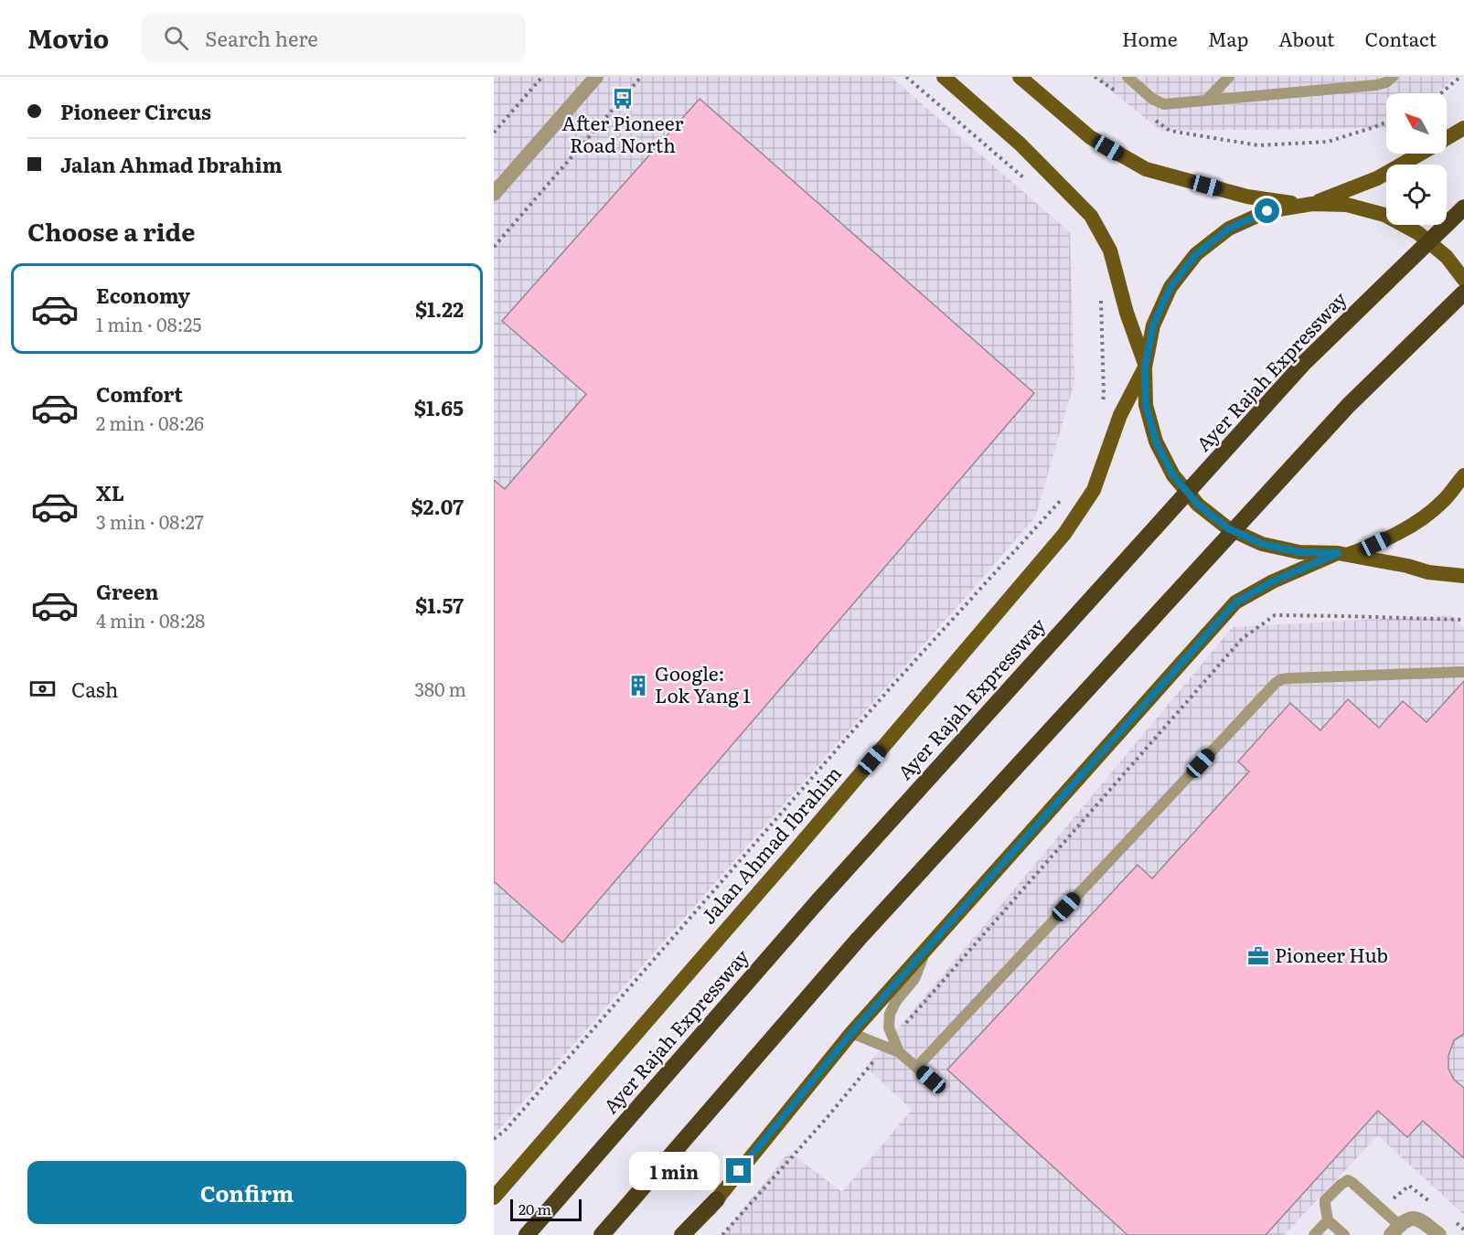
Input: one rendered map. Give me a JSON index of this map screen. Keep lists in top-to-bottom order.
{
  "streets": {
    "highway": ["Ayer Rajah Expressway"],
    "main road": ["Jalan Ahmad Ibrahim"]
  },
  "places": {
    "bus stop": ["After Pioneer Road North"],
    "building": ["Google: Lok Yang 1"],
    "office": ["Pioneer Hub"]
  },
  "scale_bar": "20 m",
  "north": "top left",
  "page": {
    "header": "Movio",
    "search": "Search here",
    "nav": [
      "Home",
      "Map",
      "About",
      "Contact"
    ],
    "banner": ["Pioneer Circus", "Jalan Ahmad Ibrahim"],
    "heading": "Choose a ride",
    "list": [
      {
        "name": "Economy",
        "note": "1 min · 08:25",
        "value": "$1.22"
      },
      {
        "name": "Comfort",
        "note": "2 min · 08:26",
        "value": "$1.65"
      },
      {
        "name": "XL",
        "note": "3 min · 08:27",
        "value": "$2.07"
      },
      {
        "name": "Green",
        "note": "4 min · 08:28",
        "value": "$1.57"
      }
    ],
    "pay": ["Cash", "380 m"],
    "buttons": "Confirm",
    "bubble": "1 min",
    "scale": "20 m"
  }
}
